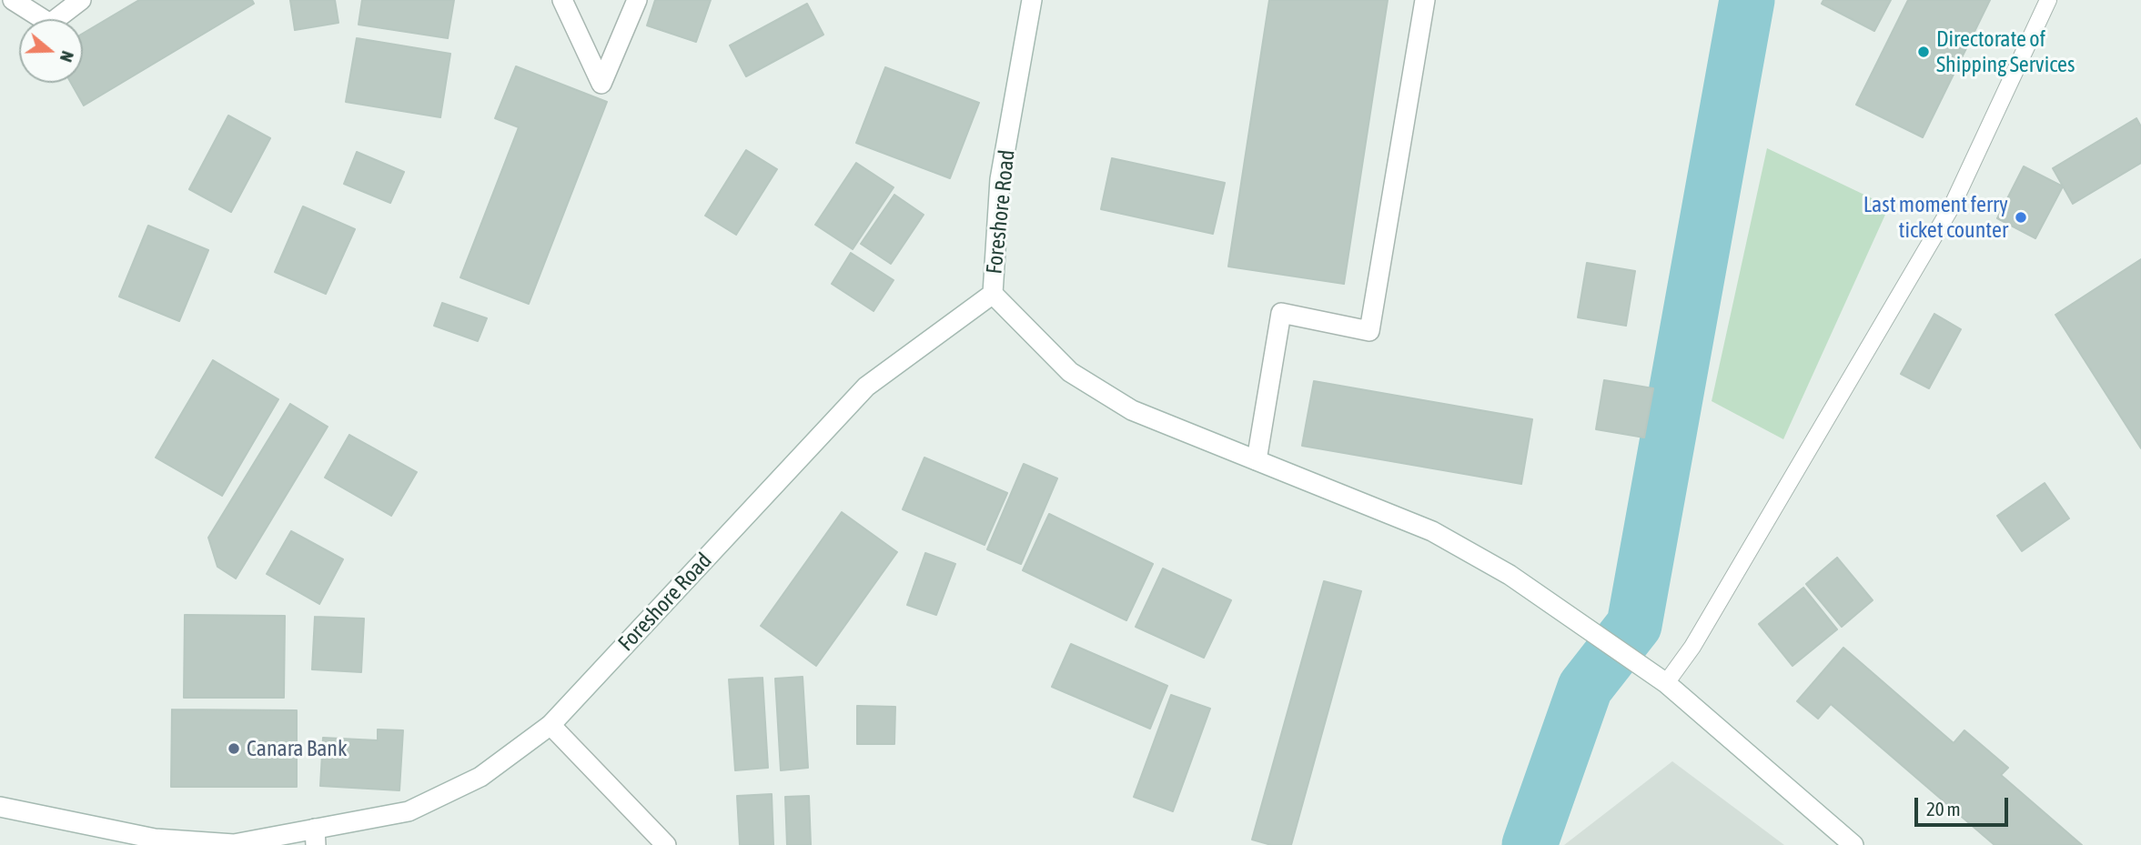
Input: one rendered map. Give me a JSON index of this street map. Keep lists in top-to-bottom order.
{
  "streets": {
    "street": ["Foreshore Road"]
  },
  "places": ["Directorate of Shipping Services", "Last moment ferry ticket counter", "Canara Bank"],
  "scale_bar": "20 m",
  "north": "right"
}
